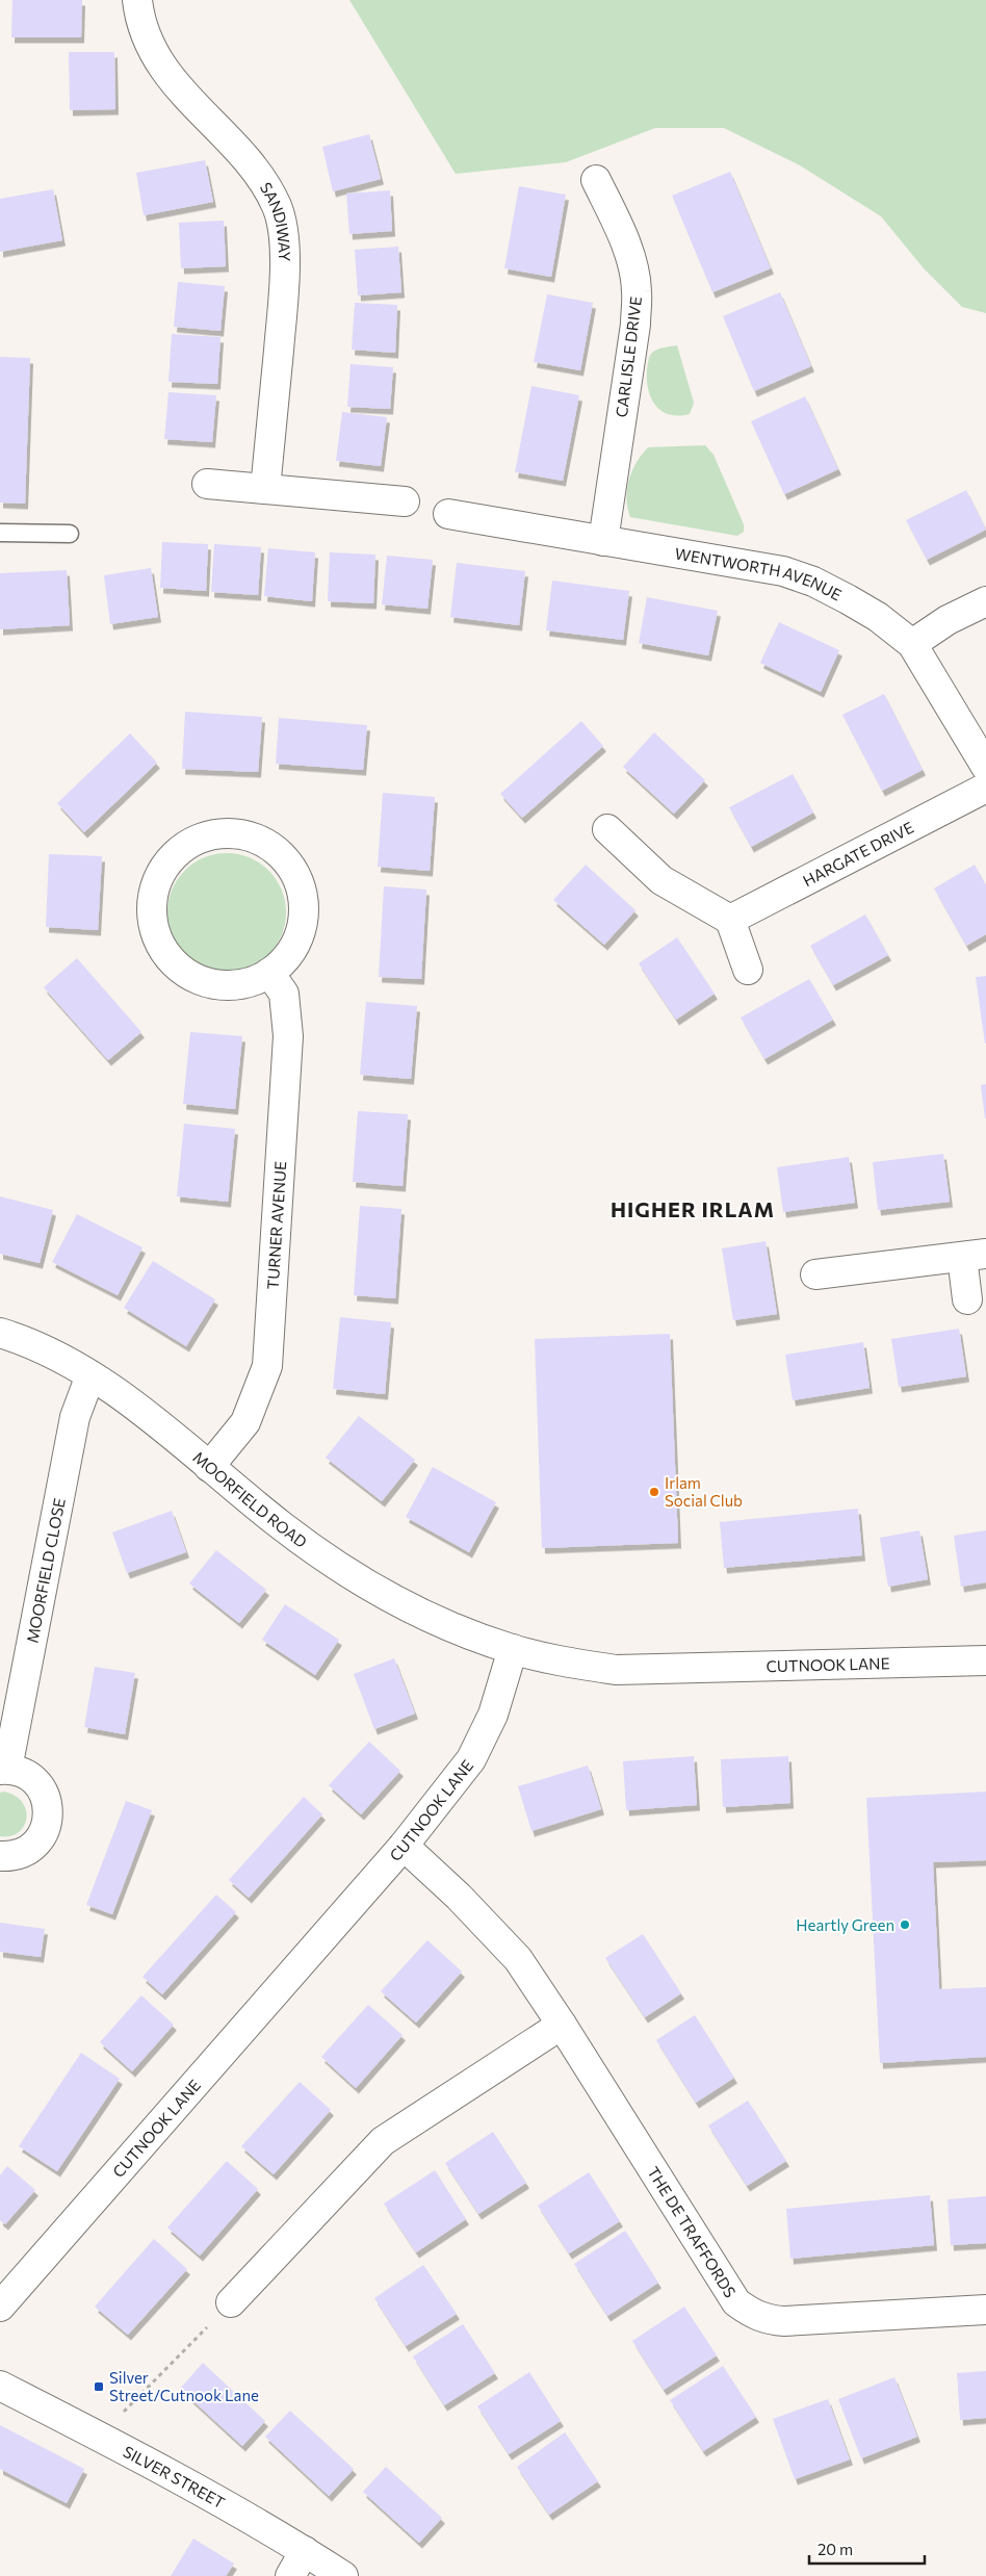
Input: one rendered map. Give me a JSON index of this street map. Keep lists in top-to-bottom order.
{
  "streets": {
    "street": [
      "SANDIWAY",
      "CARLISLE DRIVE",
      "WENTWORTH AVENUE",
      "HARGATE DRIVE",
      "TURNER AVENUE",
      "MOORFIELD ROAD",
      "MOORFIELD CLOSE",
      "CUTNOOK LANE",
      "THE DE TRAFFORDS",
      "SILVER STREET"
    ]
  },
  "crossings": [
    ["CARLISLE DRIVE", "WENTWORTH AVENUE"],
    ["TURNER AVENUE", "MOORFIELD ROAD"],
    ["MOORFIELD ROAD", "MOORFIELD CLOSE"],
    ["MOORFIELD ROAD", "CUTNOOK LANE"],
    ["CUTNOOK LANE", "THE DE TRAFFORDS"]
  ],
  "districts": ["HIGHER IRLAM"],
  "places": {
    "other": ["Irlam Social Club", "Heartly Green"],
    "transit": ["Silver Street/Cutnook Lane"]
  },
  "scale_bar": "20 m"
}
